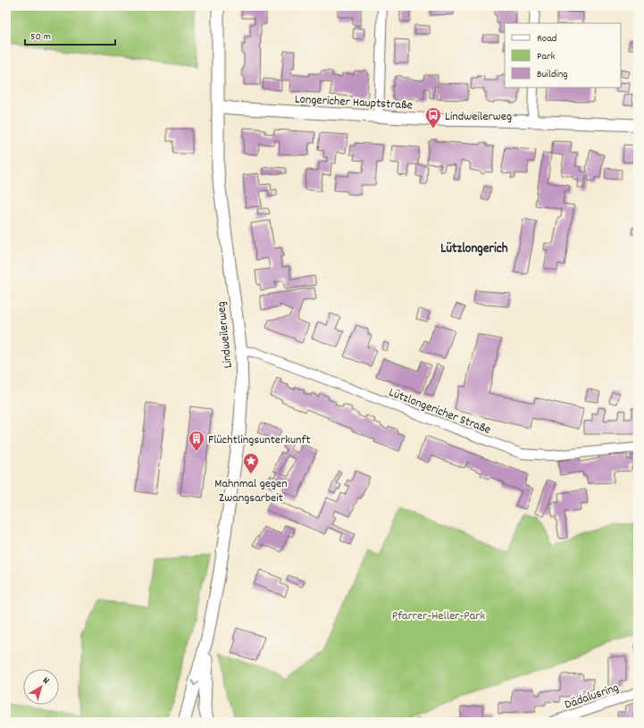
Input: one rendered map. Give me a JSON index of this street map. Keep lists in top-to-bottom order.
{
  "streets": {
    "street": [
      "Longericher Hauptstraße",
      "Lindweilerweg",
      "Lützlongericher Straße",
      "Dädalusring"
    ]
  },
  "crossings": [
    ["Longericher Hauptstraße", "Lindweilerweg"],
    ["Lindweilerweg", "Lützlongericher Straße"]
  ],
  "districts": ["Lützlongerich"],
  "parks": ["Pfarrer-Heller-Park"],
  "places": {
    "bus stop": ["Lindweilerweg"],
    "building": ["Flüchtlingsunterkunft"],
    "place": ["Mahnmal gegen Zwangsarbeit"]
  },
  "legend": ["Road", "Park", "Building"],
  "scale_bar": "50 m",
  "north": "top right"
}
